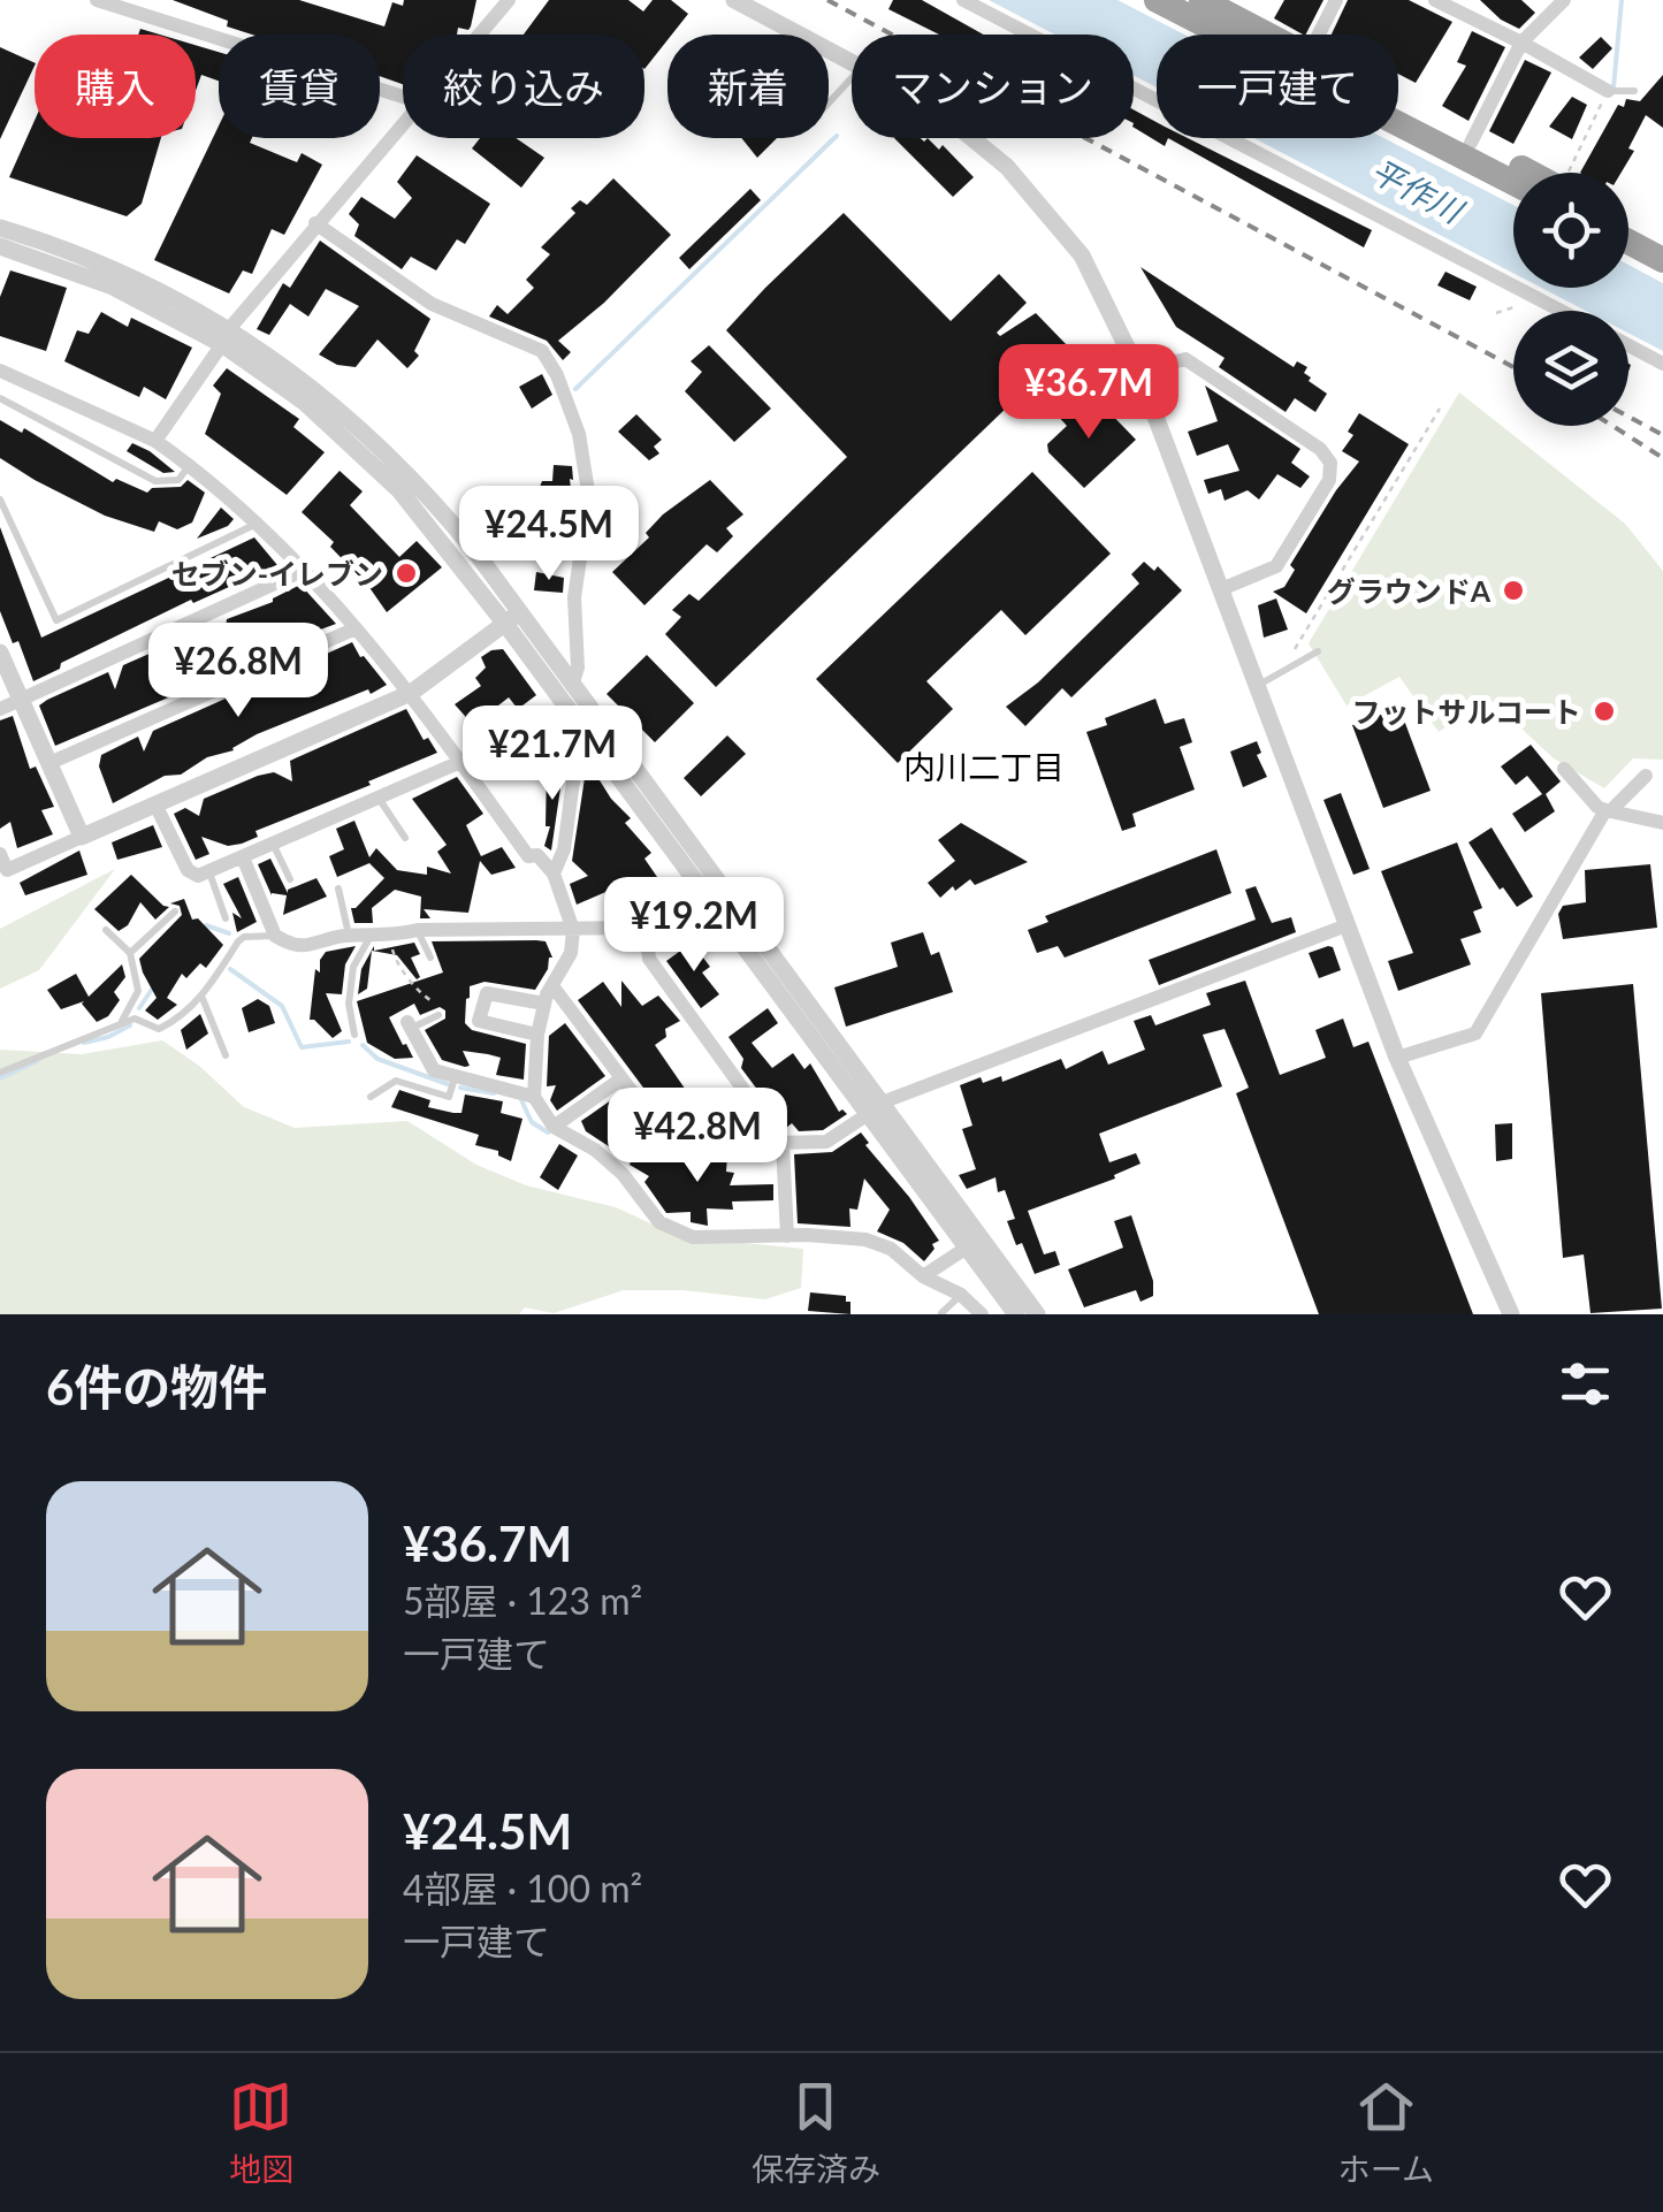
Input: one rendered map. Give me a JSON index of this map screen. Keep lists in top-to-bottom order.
{
  "districts": ["内川二丁目"],
  "water": ["平作川"],
  "places": ["セブン-イレブン", "グラウンドA", "フットサルコート"],
  "page": {
    "chip": [
      "購入",
      "賃貸",
      "絞り込み",
      "新着",
      "マンション",
      "一戸建て"
    ],
    "price": [
      "¥36.7M",
      "¥24.5M",
      "¥26.8M",
      "¥21.7M",
      "¥19.2M",
      "¥42.8M"
    ],
    "heading": "6件の物件",
    "list": [
      {
        "name": "¥36.7M",
        "note": "5部屋 · 123 m² · 一戸建て"
      },
      {
        "name": "¥24.5M",
        "note": "4部屋 · 100 m² · 一戸建て"
      }
    ],
    "tabs": ["地図", "保存済み", "ホーム"]
  }
}
